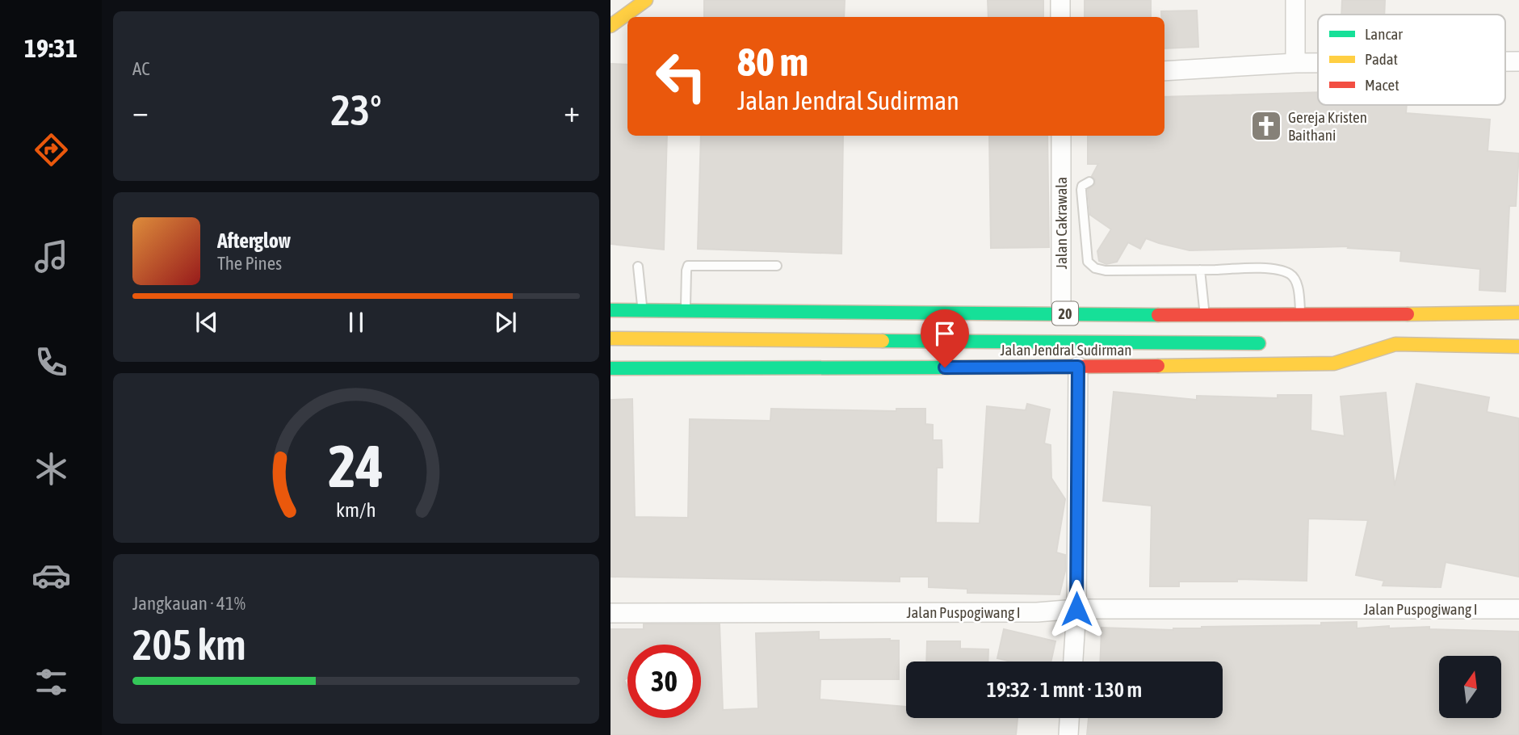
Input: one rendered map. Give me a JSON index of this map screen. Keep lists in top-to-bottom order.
{
  "streets": {
    "highway": ["20", "Jalan Jendral Sudirman"],
    "street": ["Jalan Cakrawala", "Jalan Puspogiwang I"]
  },
  "crossings": [
    ["Jalan Cakrawala", "20"]
  ],
  "places": {
    "church": ["Gereja Kristen Baithani"]
  },
  "legend": ["Lancar", "Padat", "Macet"],
  "north": "top",
  "page": {
    "tabs": "19:31",
    "tile": [
      "AC",
      ["Jangkauan · 41%", "205 km"]
    ],
    "turn": ["80 m", "Jalan Jendral Sudirman"],
    "heat": ["−", "23°", "+"],
    "song": ["Afterglow", "The Pines"],
    "limit": "30",
    "trip": "19:32 · 1 mnt · 130 m",
    "gauge": ["24", "km/h"]
  }
}
